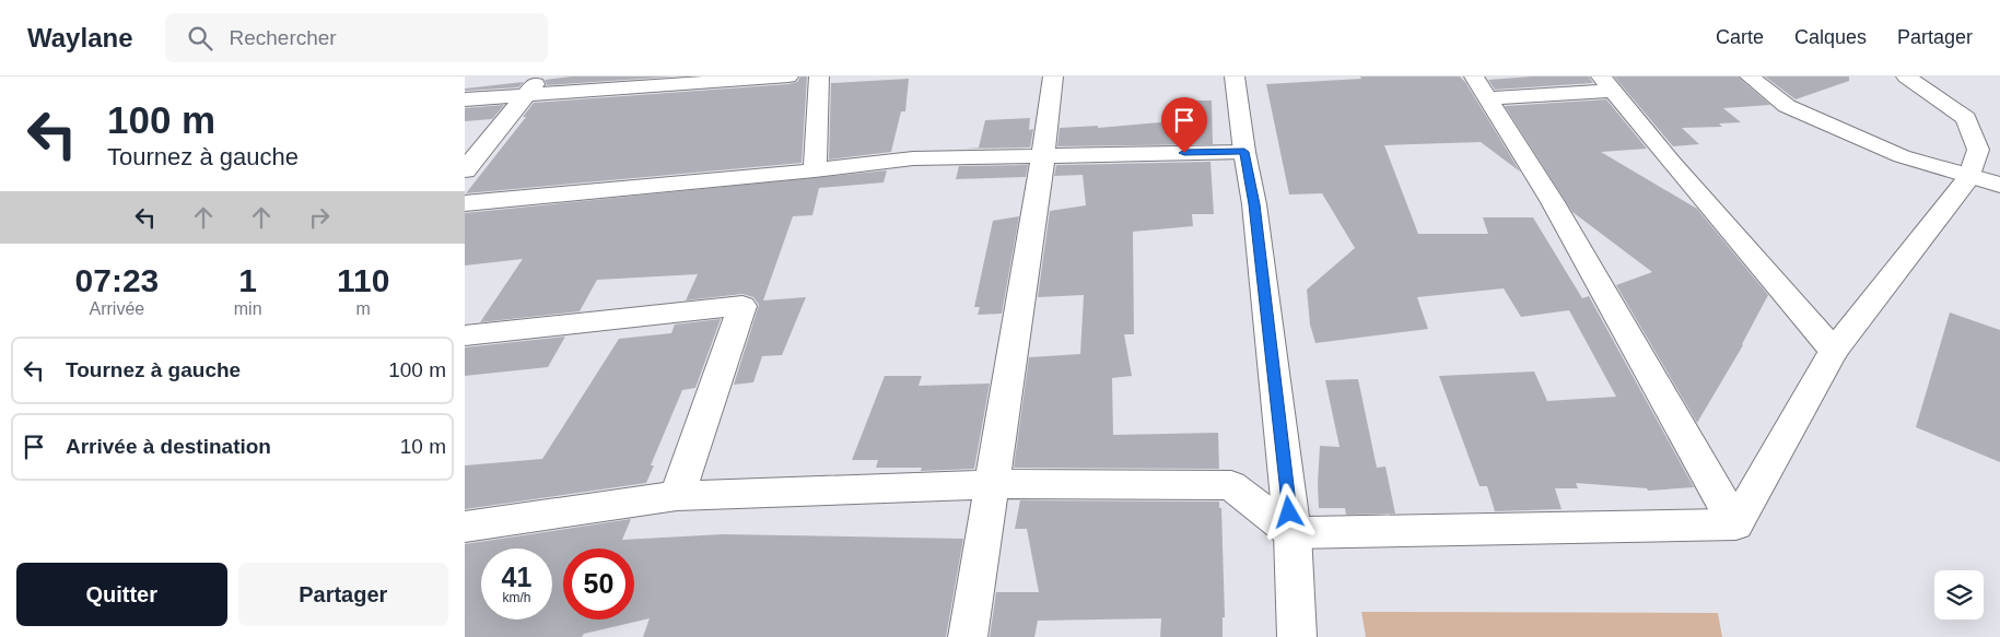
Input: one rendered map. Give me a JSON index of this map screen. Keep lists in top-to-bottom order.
{
  "page": {
    "header": "Waylane",
    "search": "Rechercher",
    "nav": ["Carte", "Calques", "Partager"],
    "turn": ["100 m", "Tournez à gauche"],
    "eta": [
      "07:23",
      "Arrivée",
      "1",
      "min",
      "110",
      "m"
    ],
    "list": [
      {
        "name": "Tournez à gauche",
        "value": "100 m"
      },
      {
        "name": "Arrivée à destination",
        "value": "10 m"
      }
    ],
    "speed": "41 km/h",
    "limit": "50",
    "buttons": ["Quitter", "Partager"]
  }
}
